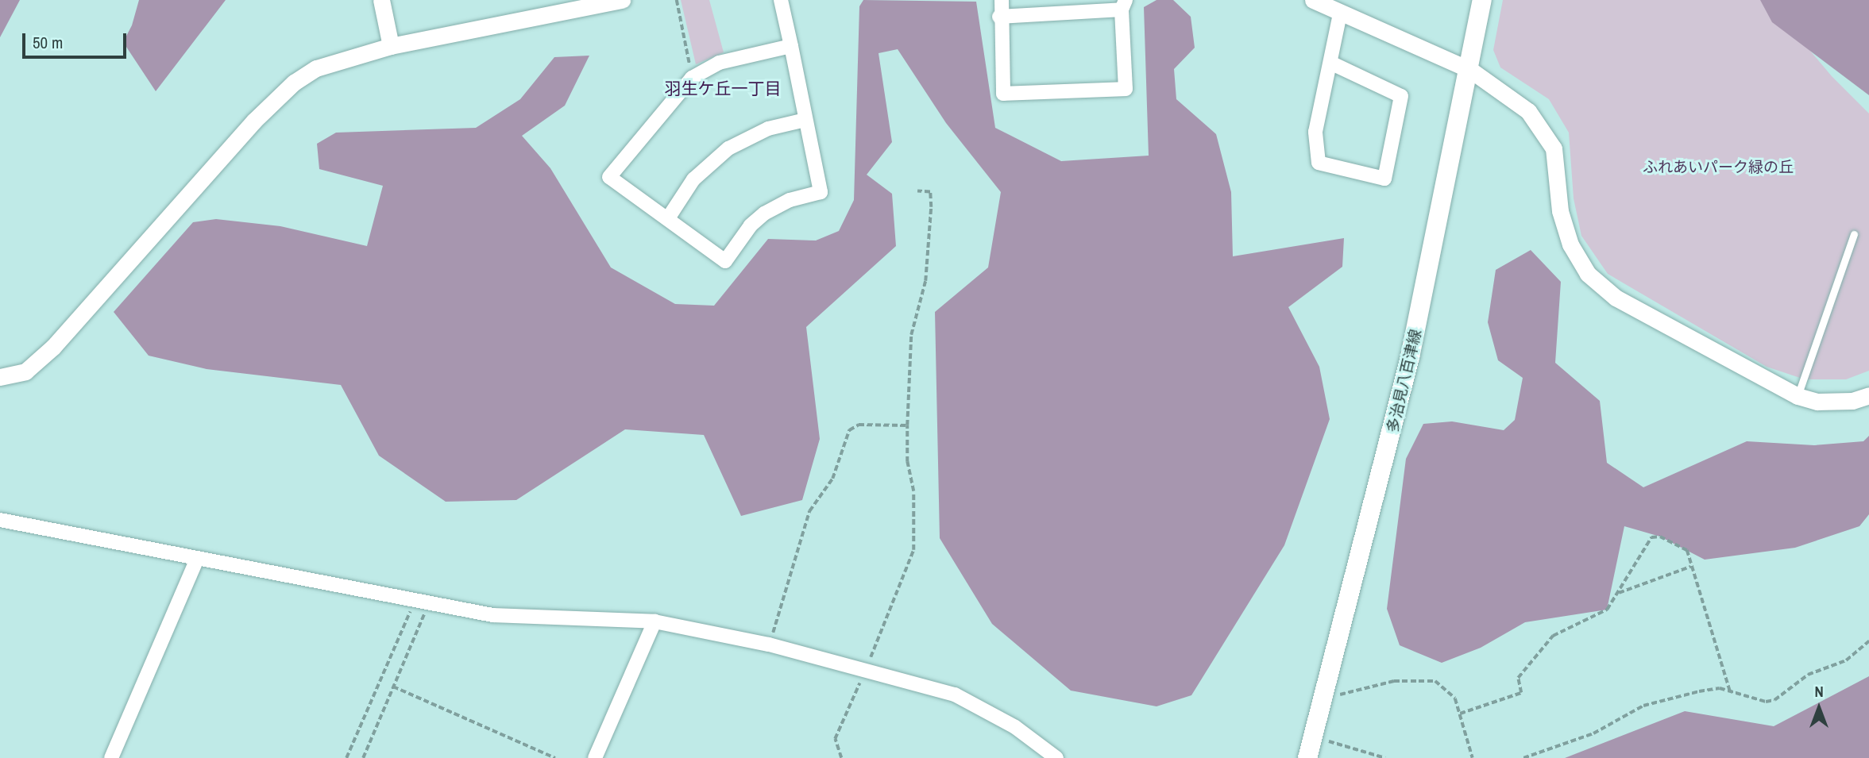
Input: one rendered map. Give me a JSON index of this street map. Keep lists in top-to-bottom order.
{
  "streets": {
    "main road": ["多治見八百津線"]
  },
  "districts": ["羽生ケ丘一丁目"],
  "parks": ["ふれあいパーク緑の丘"],
  "scale_bar": "50 m",
  "north": "top"
}
